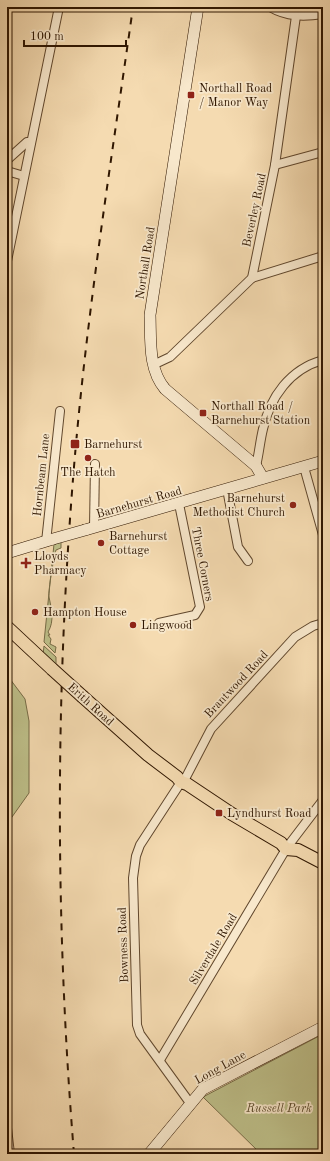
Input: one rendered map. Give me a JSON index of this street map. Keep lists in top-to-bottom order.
{
  "streets": {
    "main road": ["Erith Road"],
    "street": [
      "Beverley Road",
      "Northall Road",
      "Hornbeam Lane",
      "Barnehurst Road",
      "Three Corners",
      "Brantwood Road",
      "Bowness Road",
      "Silverdale Road",
      "Long Lane"
    ]
  },
  "crossings": [
    ["Northall Road", "Barnehurst Road"],
    ["Hornbeam Lane", "Barnehurst Road"],
    ["Barnehurst Road", "Three Corners"],
    ["Brantwood Road", "Erith Road"],
    ["Brantwood Road", "Bowness Road"],
    ["Erith Road", "Bowness Road"],
    ["Erith Road", "Silverdale Road"],
    ["Bowness Road", "Silverdale Road"],
    ["Bowness Road", "Long Lane"]
  ],
  "parks": ["Russell Park"],
  "places": {
    "transit": [
      "Northall Road / Manor Way",
      "Northall Road / Barnehurst Station",
      "Barnehurst",
      "Lyndhurst Road"
    ],
    "other": [
      "The Hatch",
      "Barnehurst Methodist Church",
      "Barnehurst Cottage",
      "Hampton House",
      "Lingwood"
    ],
    "health": ["Lloyds Pharmacy"]
  },
  "scale_bar": "100 m"
}
